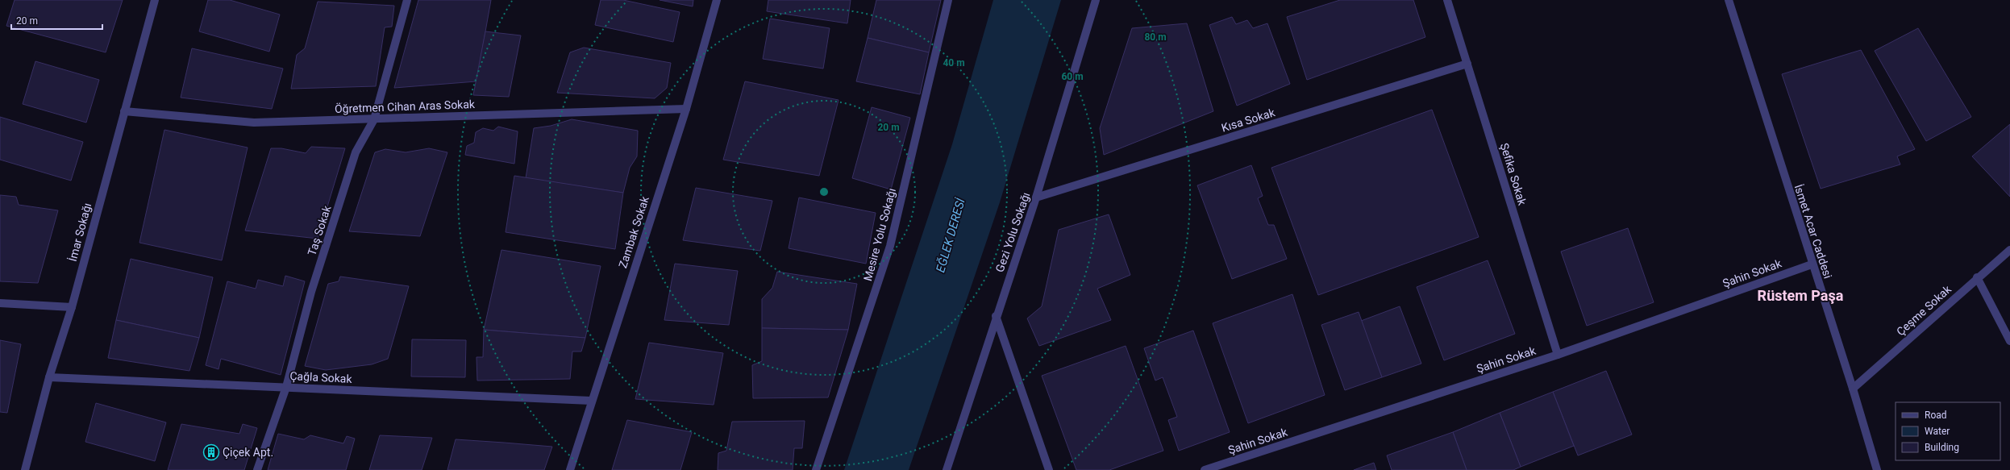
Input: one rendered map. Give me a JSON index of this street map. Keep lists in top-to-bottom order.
{
  "streets": {
    "street": [
      "Öğretmen Cihan Aras Sokak",
      "Kısa Sokak",
      "Şefika Sokak",
      "Taş Sokak",
      "İsmet Acar Caddesi",
      "İmar Sokağı",
      "Zambak Sokak",
      "Gezi Yolu Sokağı",
      "Mesire Yolu Sokağı",
      "Şahin Sokak",
      "Çeşme Sokak",
      "Çağla Sokak"
    ]
  },
  "crossings": [
    ["Öğretmen Cihan Aras Sokak", "Taş Sokak"],
    ["Öğretmen Cihan Aras Sokak", "İmar Sokağı"],
    ["Öğretmen Cihan Aras Sokak", "Zambak Sokak"],
    ["Kısa Sokak", "Şefika Sokak"],
    ["Kısa Sokak", "Gezi Yolu Sokağı"],
    ["Şefika Sokak", "Şahin Sokak"],
    ["Taş Sokak", "Çağla Sokak"],
    ["İsmet Acar Caddesi", "Şahin Sokak"],
    ["İsmet Acar Caddesi", "Çeşme Sokak"],
    ["İmar Sokağı", "Çağla Sokak"],
    ["Zambak Sokak", "Çağla Sokak"]
  ],
  "districts": ["Rüstem Paşa"],
  "water": ["EĞLEK DERESİ"],
  "places": {
    "building": ["Çiçek Apt."]
  },
  "legend": ["Road", "Water", "Building"],
  "scale_bar": "20 m",
  "rings": [
    "80 m",
    "40 m",
    "60 m",
    "20 m"
  ]
}
